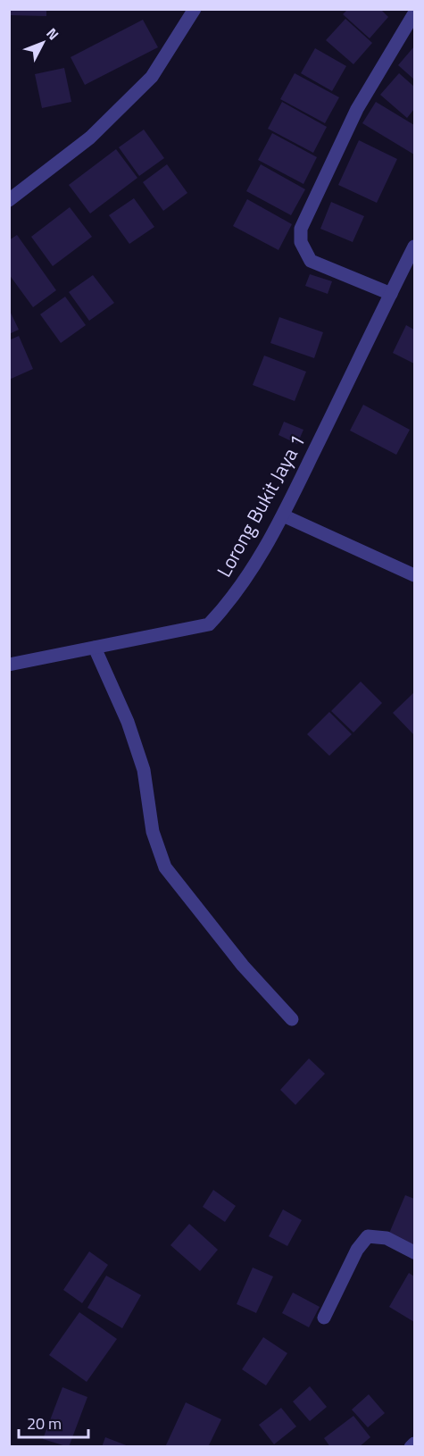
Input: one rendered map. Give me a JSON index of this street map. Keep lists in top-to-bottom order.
{
  "streets": {
    "street": ["Lorong Bukit Jaya 1"]
  },
  "scale_bar": "20 m",
  "north": "top right"
}
